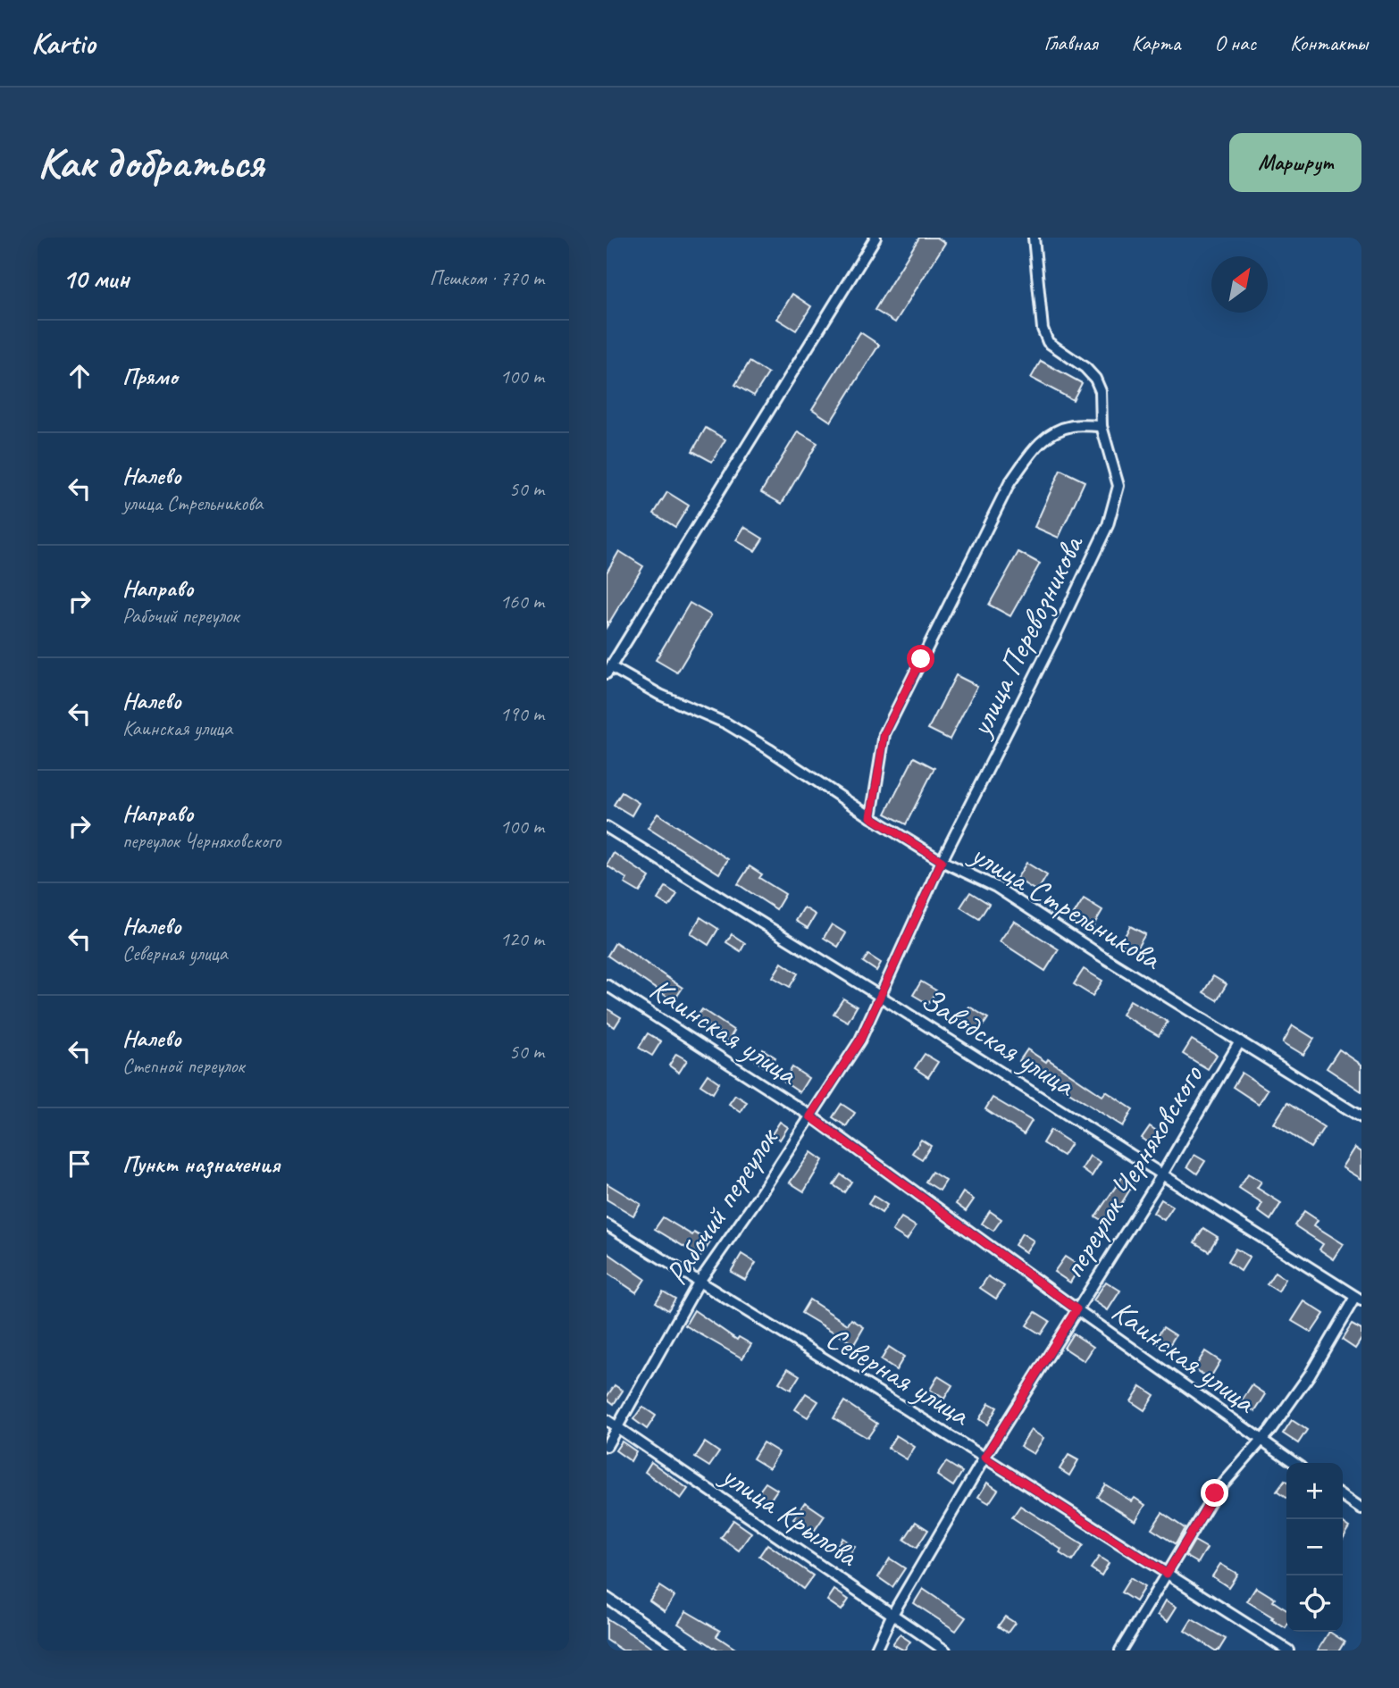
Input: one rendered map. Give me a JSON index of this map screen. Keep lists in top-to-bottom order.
{
  "streets": {
    "street": [
      "улица Перевозникова",
      "улица Стрельникова",
      "Каинская улица",
      "Заводская улица",
      "переулок Черняховского",
      "Рабочий переулок",
      "Северная улица",
      "улица Крылова"
    ]
  },
  "crossings": [
    ["улица Перевозникова", "улица Стрельникова"],
    ["улица Перевозникова", "Рабочий переулок"],
    ["улица Стрельникова", "переулок Черняховского"],
    ["улица Стрельникова", "Рабочий переулок"],
    ["Каинская улица", "переулок Черняховского"],
    ["Каинская улица", "Рабочий переулок"],
    ["Заводская улица", "переулок Черняховского"],
    ["Заводская улица", "Рабочий переулок"],
    ["переулок Черняховского", "Северная улица"],
    ["переулок Черняховского", "улица Крылова"],
    ["Рабочий переулок", "Северная улица"],
    ["Рабочий переулок", "улица Крылова"]
  ],
  "north": "top right",
  "page": {
    "header": "Kartio",
    "nav": [
      "Главная",
      "Карта",
      "О нас",
      "Контакты"
    ],
    "buttons": "Маршрут",
    "title": "Как добраться",
    "heading": ["10 мин", "Пешком · 770 m"],
    "list": [
      ["Прямо", "100 m"],
      ["Налево", "улица Стрельникова", "50 m"],
      ["Направо", "Рабочий переулок", "160 m"],
      ["Налево", "Каинская улица", "190 m"],
      ["Направо", "переулок Черняховского", "100 m"],
      ["Налево", "Северная улица", "120 m"],
      ["Налево", "Степной переулок", "50 m"],
      "Пункт назначения"
    ],
    "map_buttons": ["+", "−"]
  }
}
